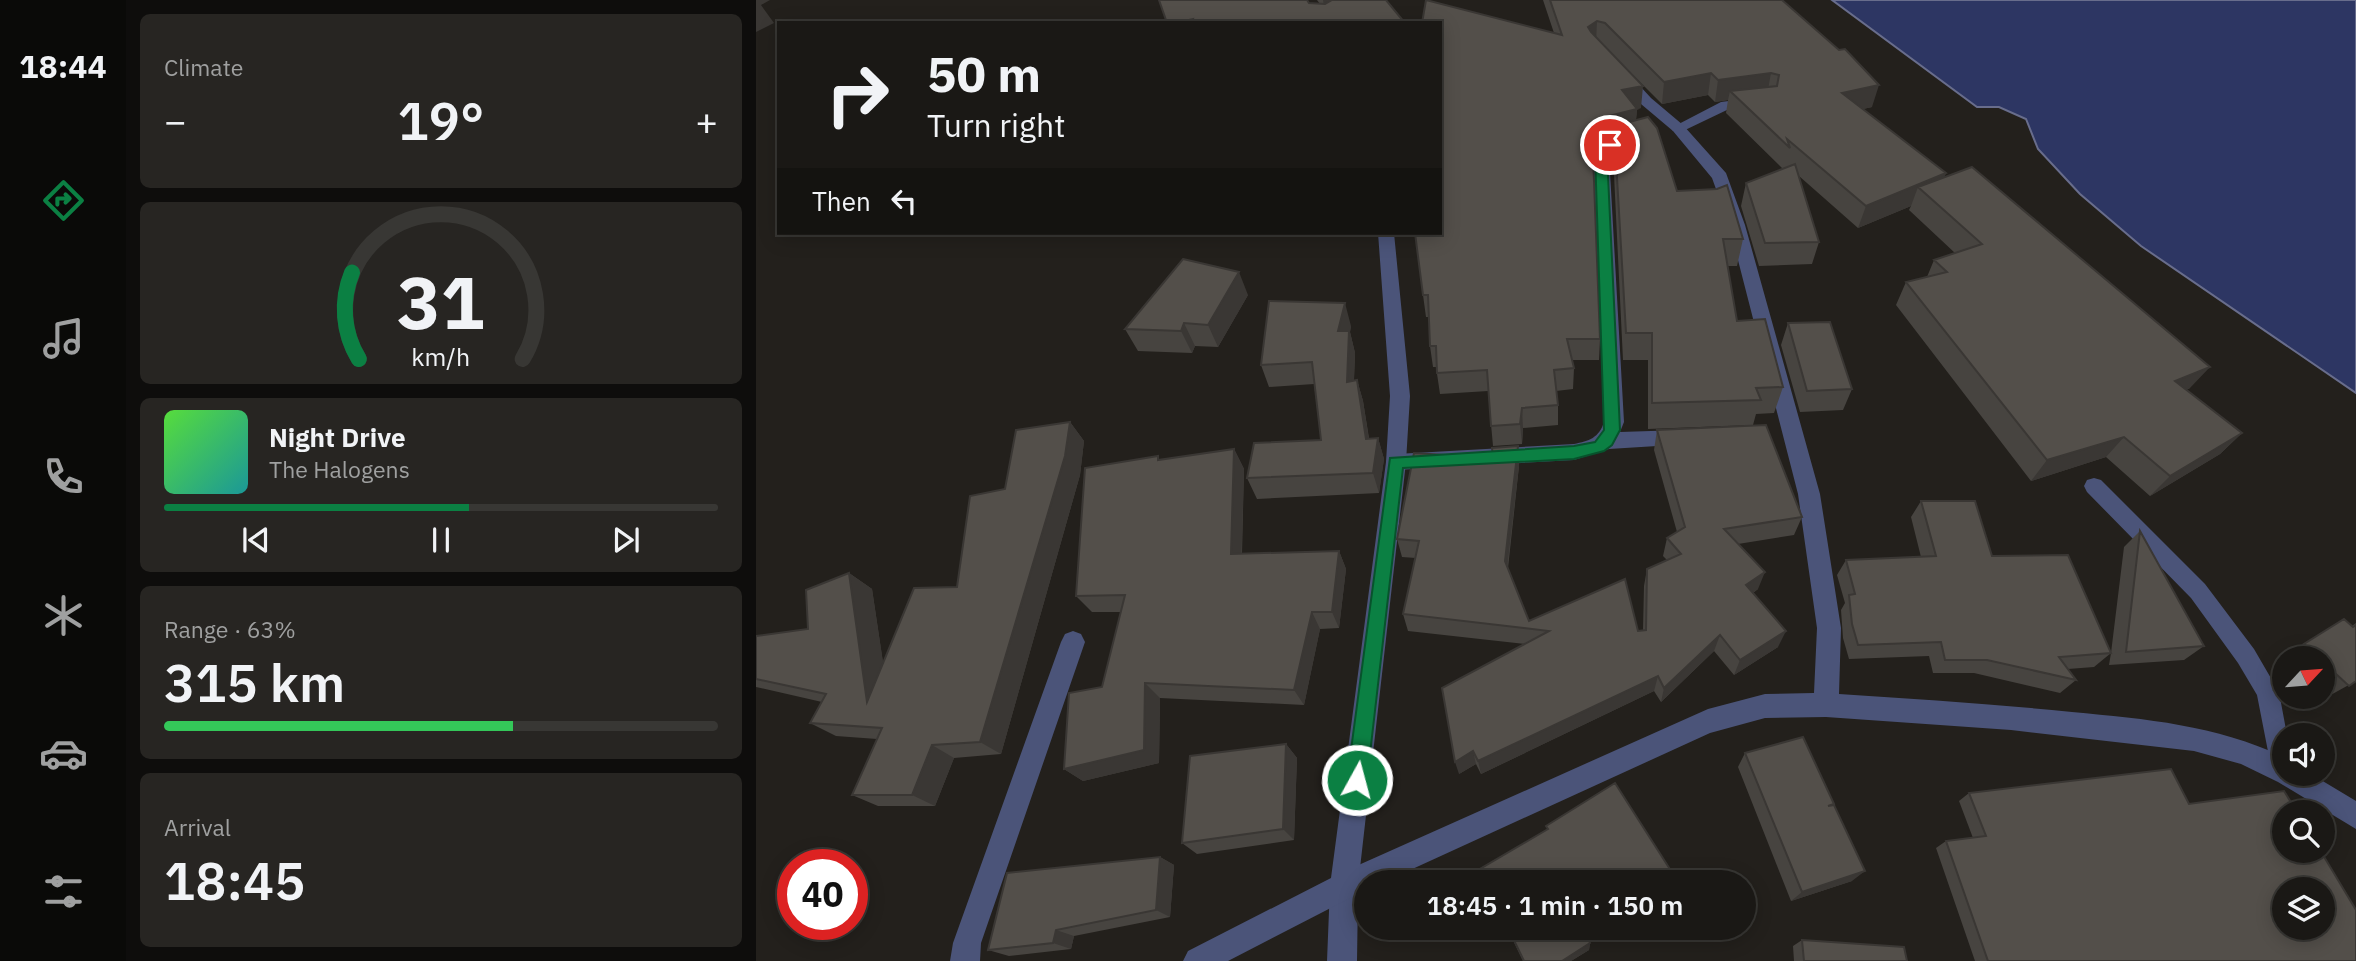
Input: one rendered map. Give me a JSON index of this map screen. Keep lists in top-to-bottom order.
{
  "north": "top right",
  "page": {
    "tabs": "18:44",
    "tile": [
      "Climate",
      ["Range · 63%", "315 km"],
      ["Arrival", "18:45"]
    ],
    "turn": ["50 m", "Turn right"],
    "heat": ["−", "19°", "+"],
    "then": "Then",
    "song": ["Night Drive", "The Halogens"],
    "limit": "40",
    "trip": "18:45 · 1 min · 150 m",
    "gauge": ["31", "km/h"]
  }
}
